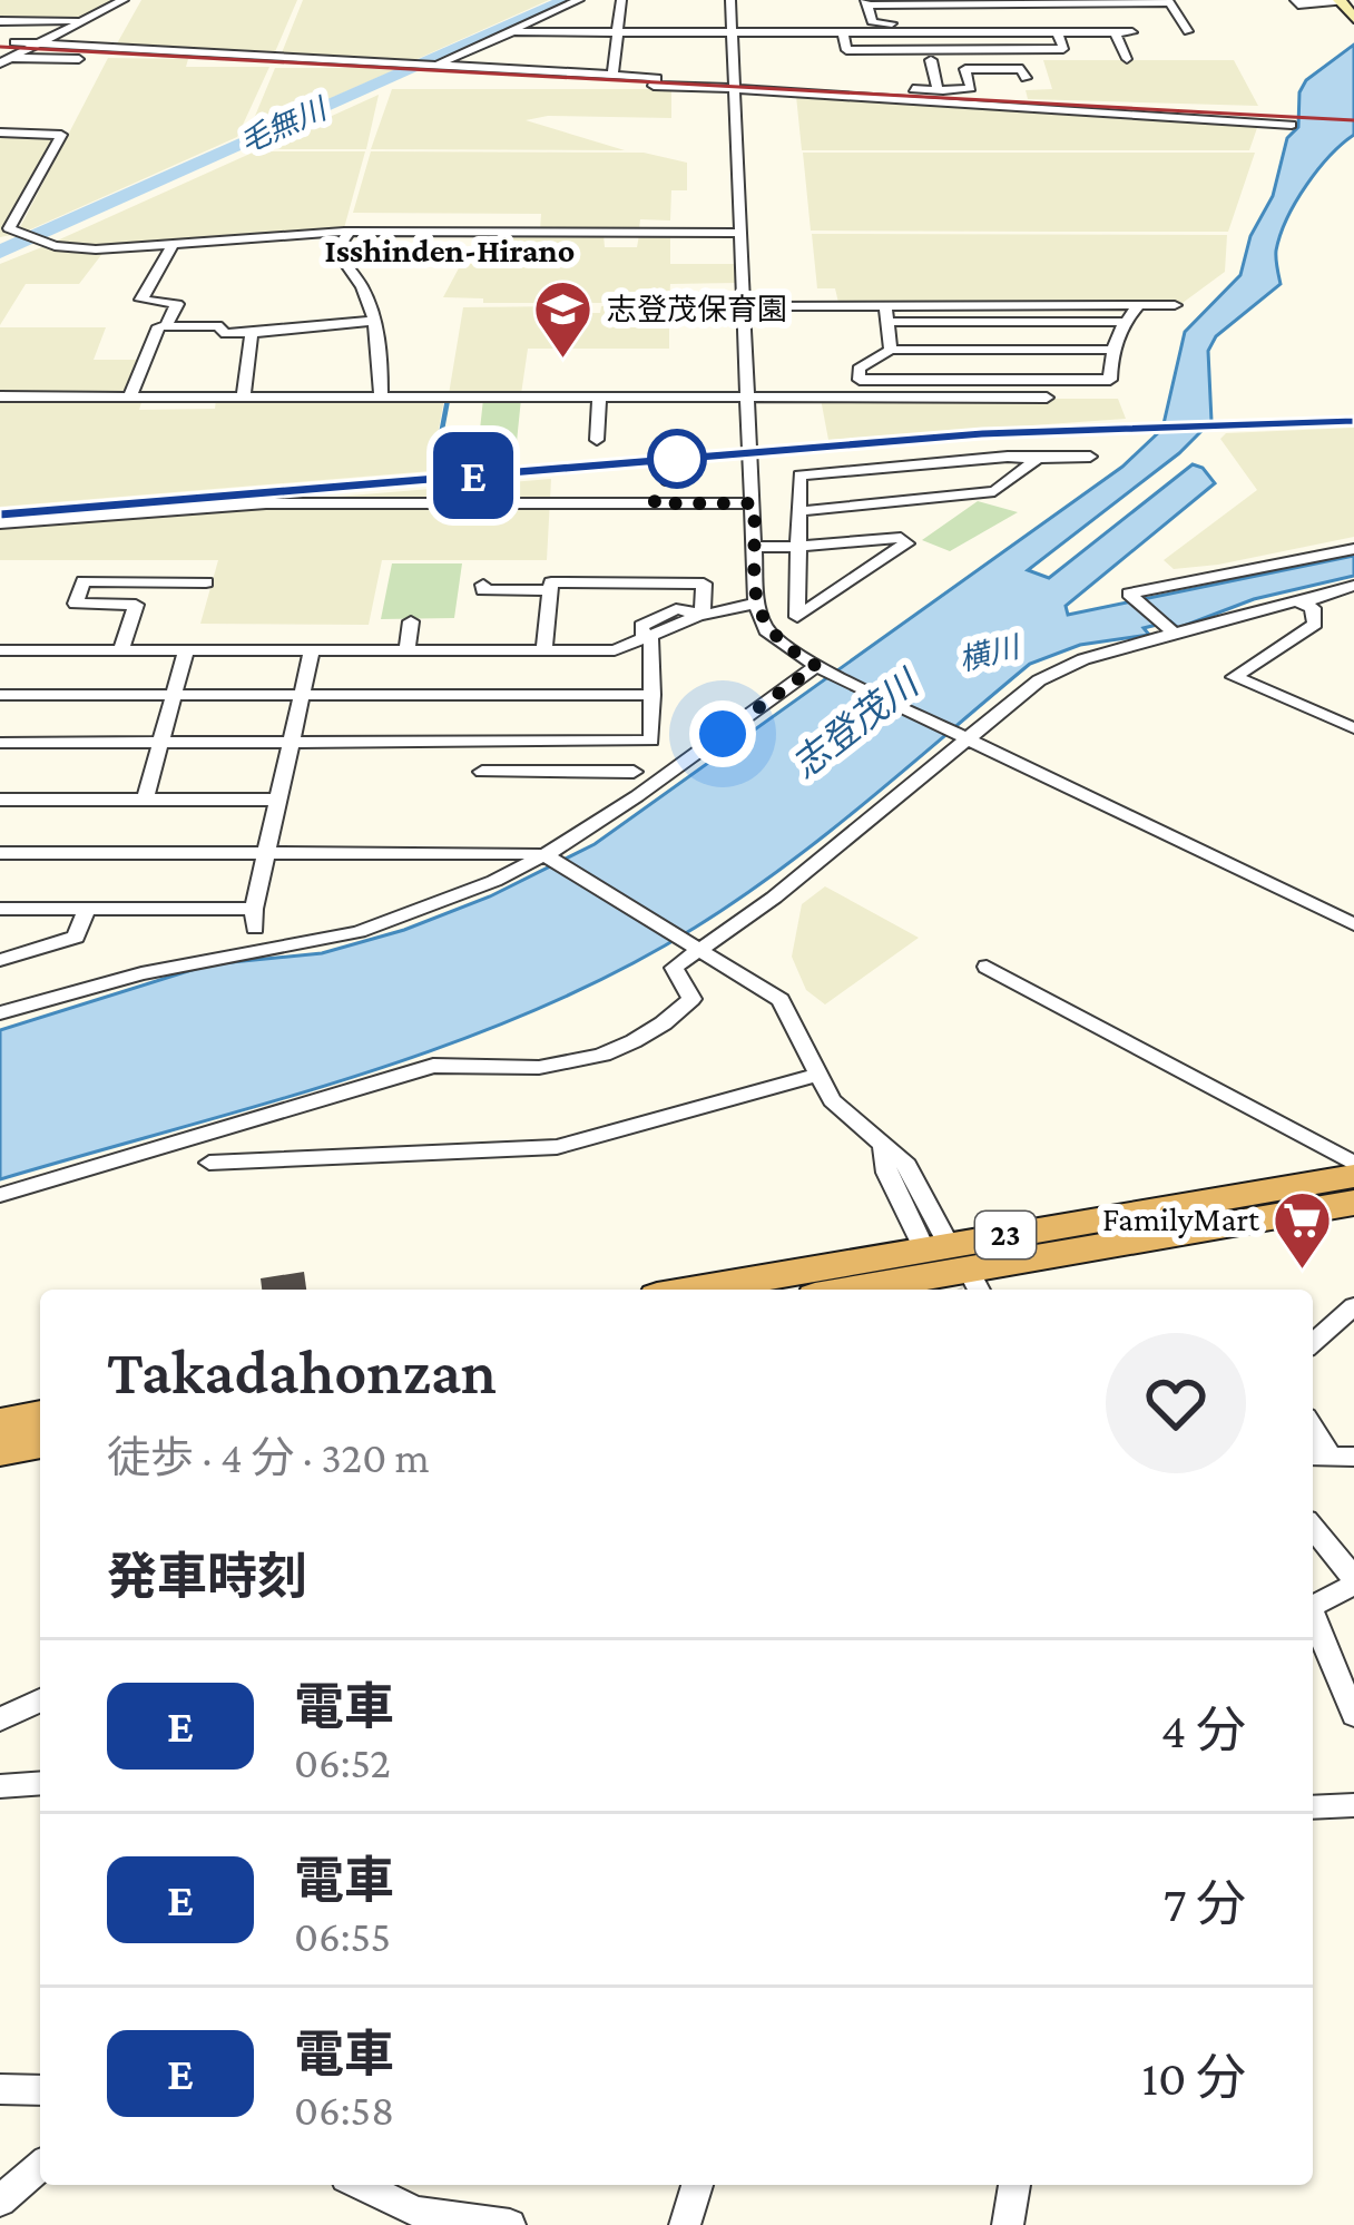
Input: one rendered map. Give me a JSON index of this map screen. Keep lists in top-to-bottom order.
{
  "streets": {
    "highway": ["23"]
  },
  "districts": ["Isshinden-Hirano"],
  "water": ["毛無川", "横川", "志登茂川"],
  "places": {
    "school or university": ["志登茂保育園"],
    "supermarket": ["FamilyMart"]
  },
  "page": {
    "on_map": "E",
    "heading": [
      ["Takadahonzan", "徒歩 · 4 分 · 320 m"],
      "発車時刻"
    ],
    "list": [
      {
        "mark": "E",
        "name": "電車",
        "note": "06:52",
        "value": "4 分"
      },
      {
        "mark": "E",
        "name": "電車",
        "note": "06:55",
        "value": "7 分"
      },
      {
        "mark": "E",
        "name": "電車",
        "note": "06:58",
        "value": "10 分"
      }
    ]
  }
}
